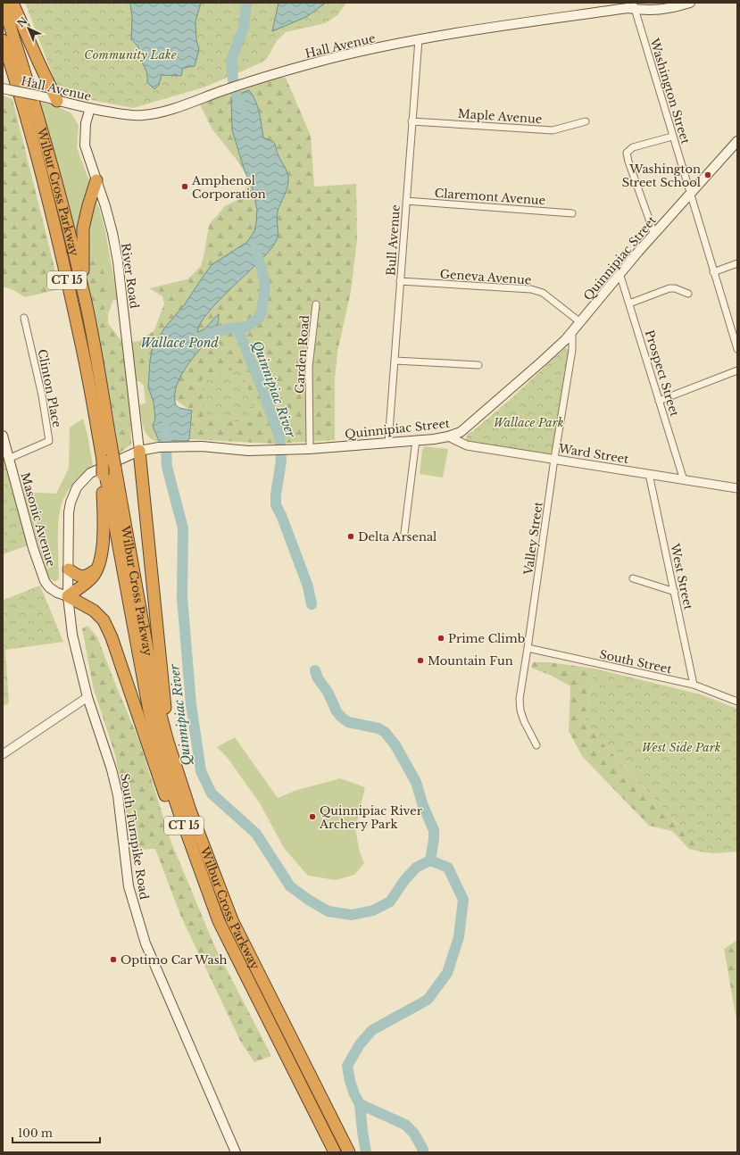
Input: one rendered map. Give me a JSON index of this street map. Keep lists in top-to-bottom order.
{
  "streets": {
    "highway": ["Wilbur Cross Parkway", "CT 15"],
    "main road": [
      "Hall Avenue",
      "Quinnipiac Street",
      "River Road",
      "Masonic Avenue",
      "South Turnpike Road"
    ],
    "street": [
      "Washington Street",
      "Maple Avenue",
      "Claremont Avenue",
      "Bull Avenue",
      "Geneva Avenue",
      "Garden Road",
      "Prospect Street",
      "Clinton Place",
      "Ward Street",
      "Valley Street",
      "West Street",
      "South Street"
    ]
  },
  "crossings": [
    ["Hall Avenue", "Washington Street"],
    ["Hall Avenue", "Bull Avenue"],
    ["Hall Avenue", "River Road"],
    ["Washington Street", "Quinnipiac Street"],
    ["Maple Avenue", "Bull Avenue"],
    ["Claremont Avenue", "Bull Avenue"],
    ["Bull Avenue", "Quinnipiac Street"],
    ["Bull Avenue", "Geneva Avenue"],
    ["Quinnipiac Street", "River Road"],
    ["Quinnipiac Street", "Geneva Avenue"],
    ["Quinnipiac Street", "Garden Road"],
    ["Quinnipiac Street", "Prospect Street"],
    ["Quinnipiac Street", "Ward Street"],
    ["Quinnipiac Street", "Masonic Avenue"],
    ["Quinnipiac Street", "Valley Street"],
    ["Quinnipiac Street", "South Turnpike Road"],
    ["Prospect Street", "Ward Street"],
    ["Clinton Place", "Masonic Avenue"],
    ["Ward Street", "Valley Street"],
    ["Ward Street", "West Street"],
    ["Masonic Avenue", "South Turnpike Road"],
    ["Valley Street", "South Street"],
    ["West Street", "South Street"]
  ],
  "water": ["Wallace Pond", "Quinnipiac River"],
  "parks": ["Community Lake", "Wallace Park", "West Side Park"],
  "places": [
    "Washington Street School",
    "Amphenol Corporation",
    "Delta Arsenal",
    "Prime Climb",
    "Mountain Fun",
    "Quinnipiac River Archery Park",
    "Optimo Car Wash"
  ],
  "scale_bar": "100 m",
  "north": "top left"
}
